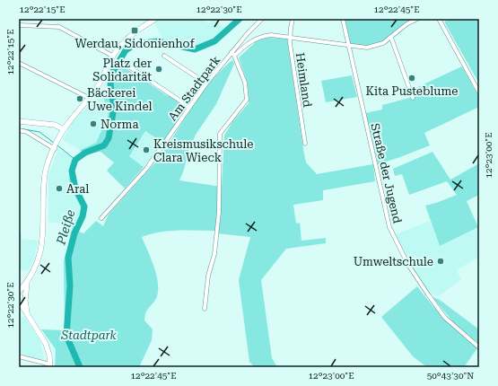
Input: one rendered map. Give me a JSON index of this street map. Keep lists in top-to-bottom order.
{
  "streets": {
    "street": ["Heimland", "Am Stadtpark", "Straße der Jugend"]
  },
  "water": ["Pleiße"],
  "parks": ["Stadtpark"],
  "places": {
    "transit": ["Werdau, Sidonienhof"],
    "other": [
      "Platz der Solidarität",
      "Kita Pusteblume",
      "Bäckerei Uwe Kindel",
      "Norma",
      "Kreismusikschule Clara Wieck",
      "Aral",
      "Umweltschule"
    ]
  },
  "coordinates": [
    "12°22'15\"E",
    "12°22'30\"E",
    "12°22'45\"E",
    "12°23'00\"E",
    "50°43'30\"N"
  ]
}
